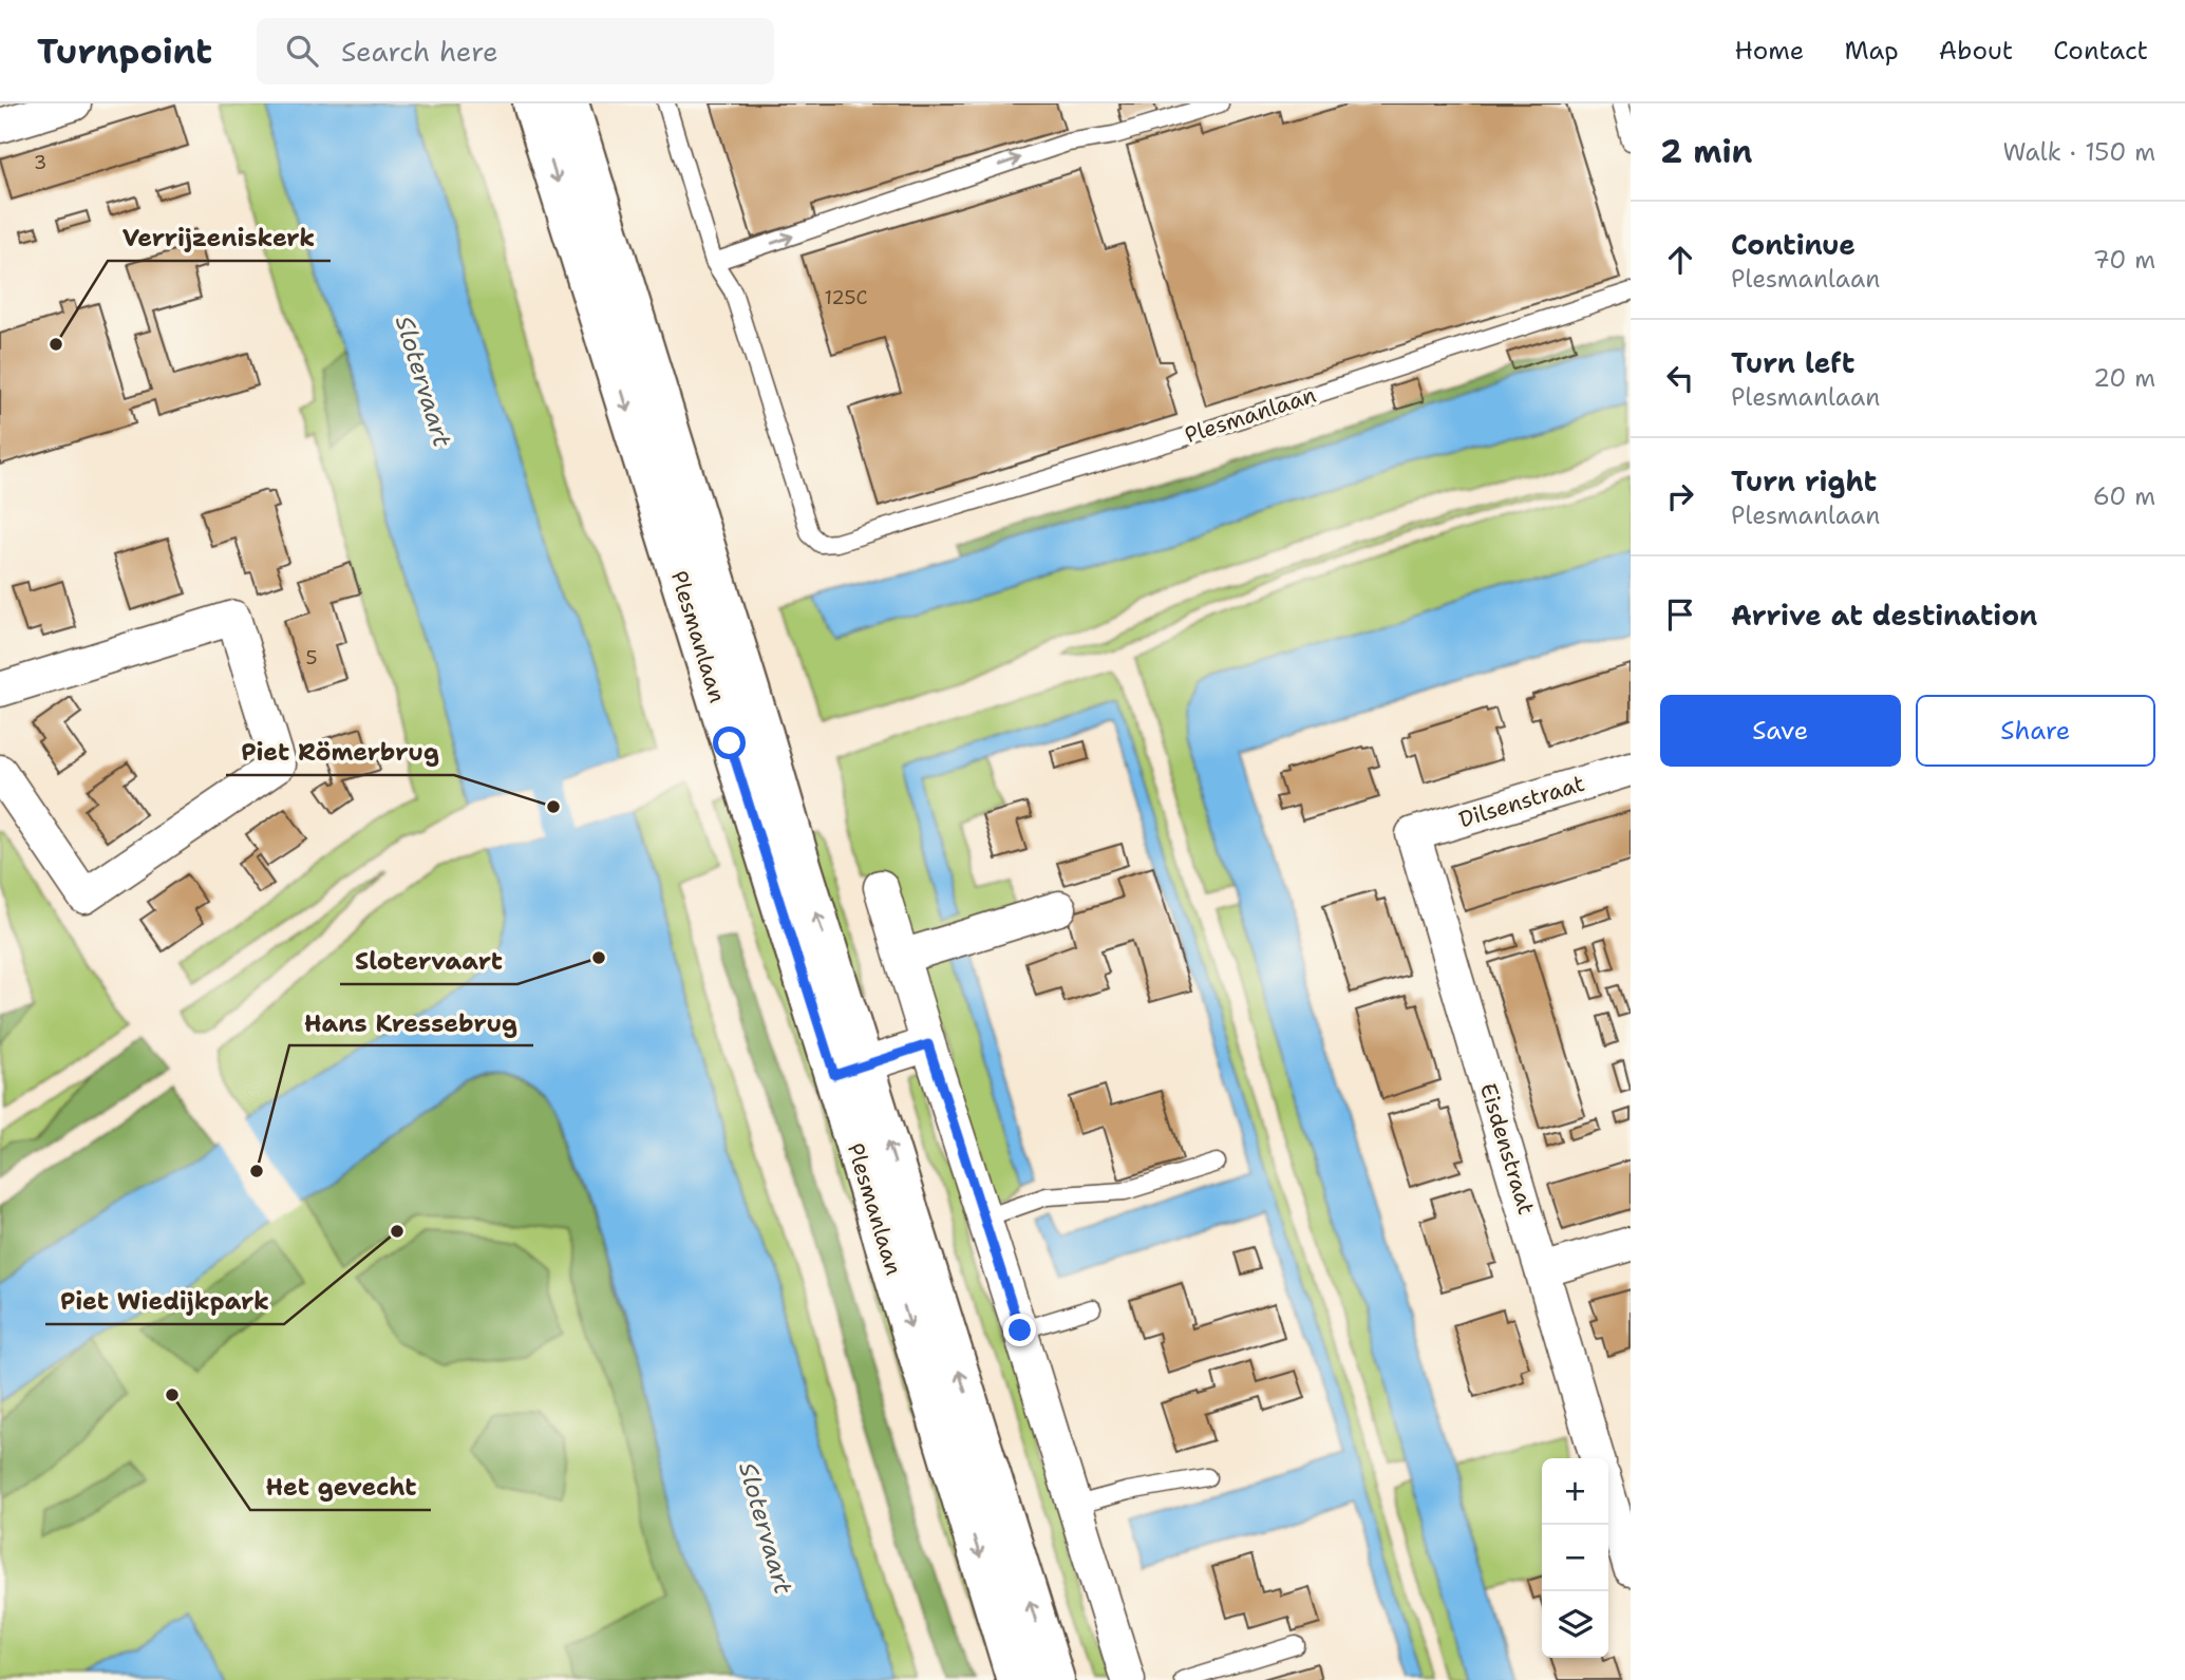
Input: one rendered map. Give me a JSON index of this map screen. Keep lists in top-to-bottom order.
{
  "streets": {
    "main road": ["Plesmanlaan"],
    "street": ["Dilsenstraat", "Eisdenstraat"]
  },
  "crossings": [
    ["Dilsenstraat", "Eisdenstraat"]
  ],
  "water": ["Slotervaart"],
  "places": [
    "Verrijzeniskerk",
    "Piet Römerbrug",
    "Slotervaart",
    "Hans Kressebrug",
    "Piet Wiedijkpark",
    "Het gevecht"
  ],
  "house_numbers": ["3", "125C", "5"],
  "page": {
    "header": "Turnpoint",
    "search": "Search here",
    "nav": [
      "Home",
      "Map",
      "About",
      "Contact"
    ],
    "heading": ["2 min", "Walk · 150 m"],
    "list": [
      ["Continue", "Plesmanlaan", "70 m"],
      ["Turn left", "Plesmanlaan", "20 m"],
      ["Turn right", "Plesmanlaan", "60 m"],
      "Arrive at destination"
    ],
    "buttons": ["Save", "Share"],
    "map_buttons": ["+", "−"]
  }
}
